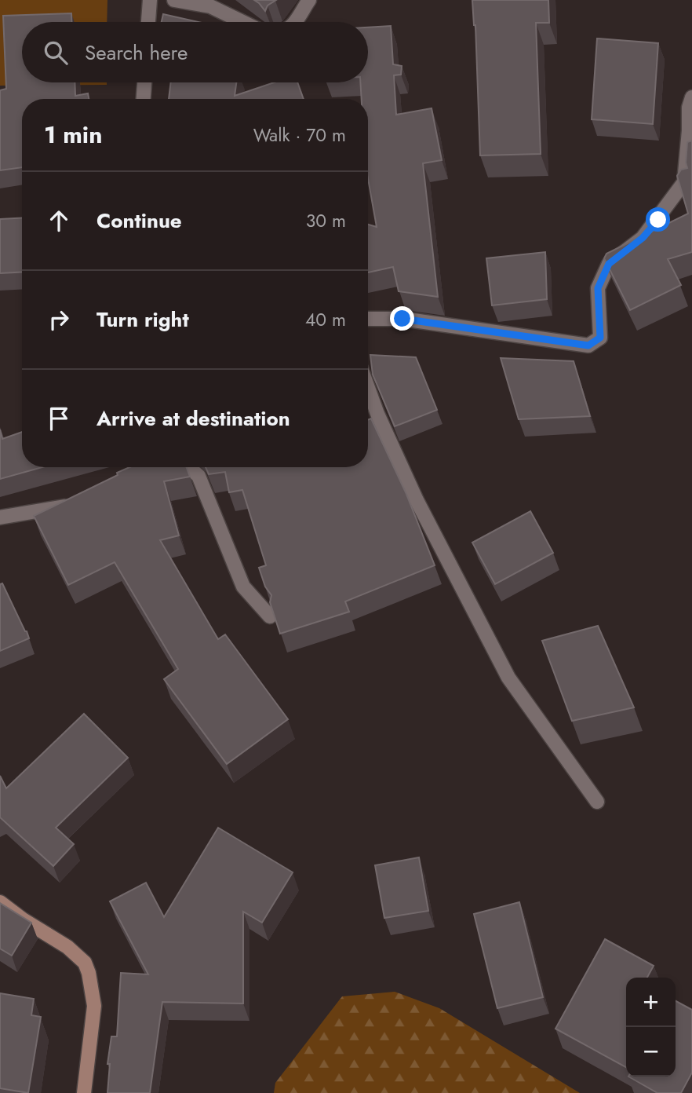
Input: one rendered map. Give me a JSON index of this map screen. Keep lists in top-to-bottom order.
{
  "page": {
    "search": "Search here",
    "heading": ["1 min", "Walk · 70 m"],
    "list": [
      ["Continue", "30 m"],
      ["Turn right", "40 m"],
      "Arrive at destination"
    ],
    "map_buttons": ["+", "−"]
  }
}
